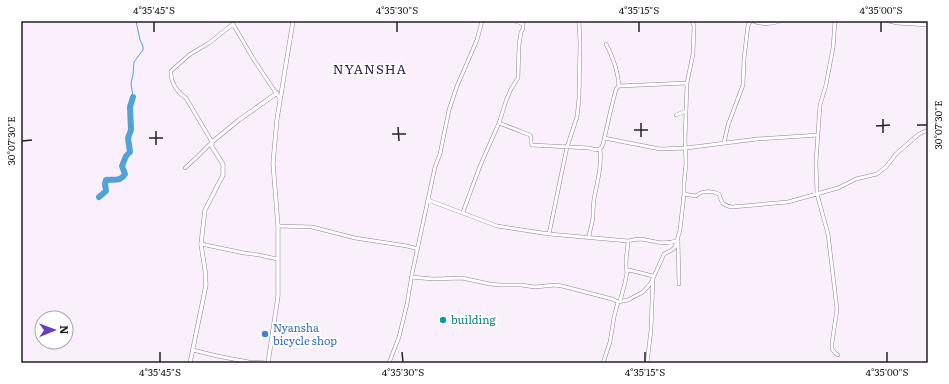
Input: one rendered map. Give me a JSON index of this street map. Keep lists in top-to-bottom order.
{
  "districts": ["NYANSHA"],
  "places": ["building", "Nyansha bicycle shop"],
  "north": "right",
  "coordinates": [
    "4°35'45\"S",
    "4°35'30\"S",
    "4°35'15\"S",
    "4°35'00\"S",
    "30°07'30\"E"
  ]
}
